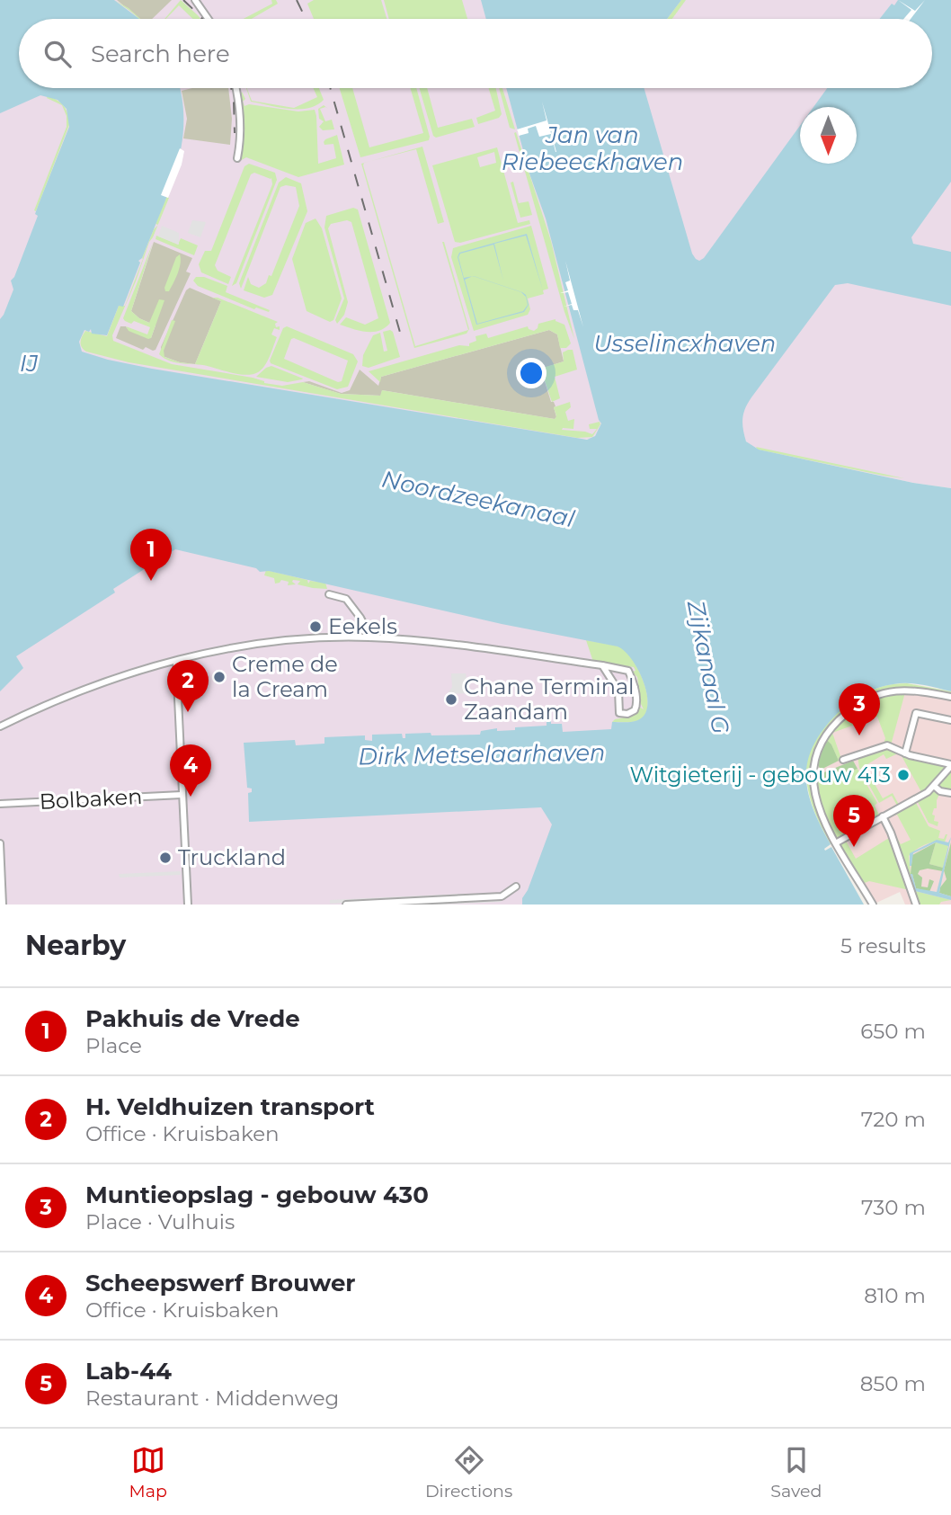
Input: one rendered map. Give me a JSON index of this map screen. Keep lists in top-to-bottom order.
{
  "streets": {
    "street": ["Bolbaken"]
  },
  "water": [
    "Jan van Riebeeckhaven",
    "Usselincxhaven",
    "IJ",
    "Noordzeekanaal",
    "Zijkanaal G",
    "Dirk Metselaarhaven"
  ],
  "places": [
    "Eekels",
    "Creme de la Cream",
    "Chane Terminal Zaandam",
    "Witgieterij - gebouw 413",
    "Truckland"
  ],
  "north": "bottom",
  "page": {
    "search": "Search here",
    "pins": [
      "1",
      "2",
      "3",
      "4",
      "5"
    ],
    "heading": ["Nearby", "5 results"],
    "list": [
      {
        "mark": "1",
        "name": "Pakhuis de Vrede",
        "note": "Place",
        "value": "650 m"
      },
      {
        "mark": "2",
        "name": "H. Veldhuizen transport",
        "note": "Office · Kruisbaken",
        "value": "720 m"
      },
      {
        "mark": "3",
        "name": "Muntieopslag - gebouw 430",
        "note": "Place · Vulhuis",
        "value": "730 m"
      },
      {
        "mark": "4",
        "name": "Scheepswerf Brouwer",
        "note": "Office · Kruisbaken",
        "value": "810 m"
      },
      {
        "mark": "5",
        "name": "Lab-44",
        "note": "Restaurant · Middenweg",
        "value": "850 m"
      }
    ],
    "nav": ["Map", "Directions", "Saved"]
  }
}
